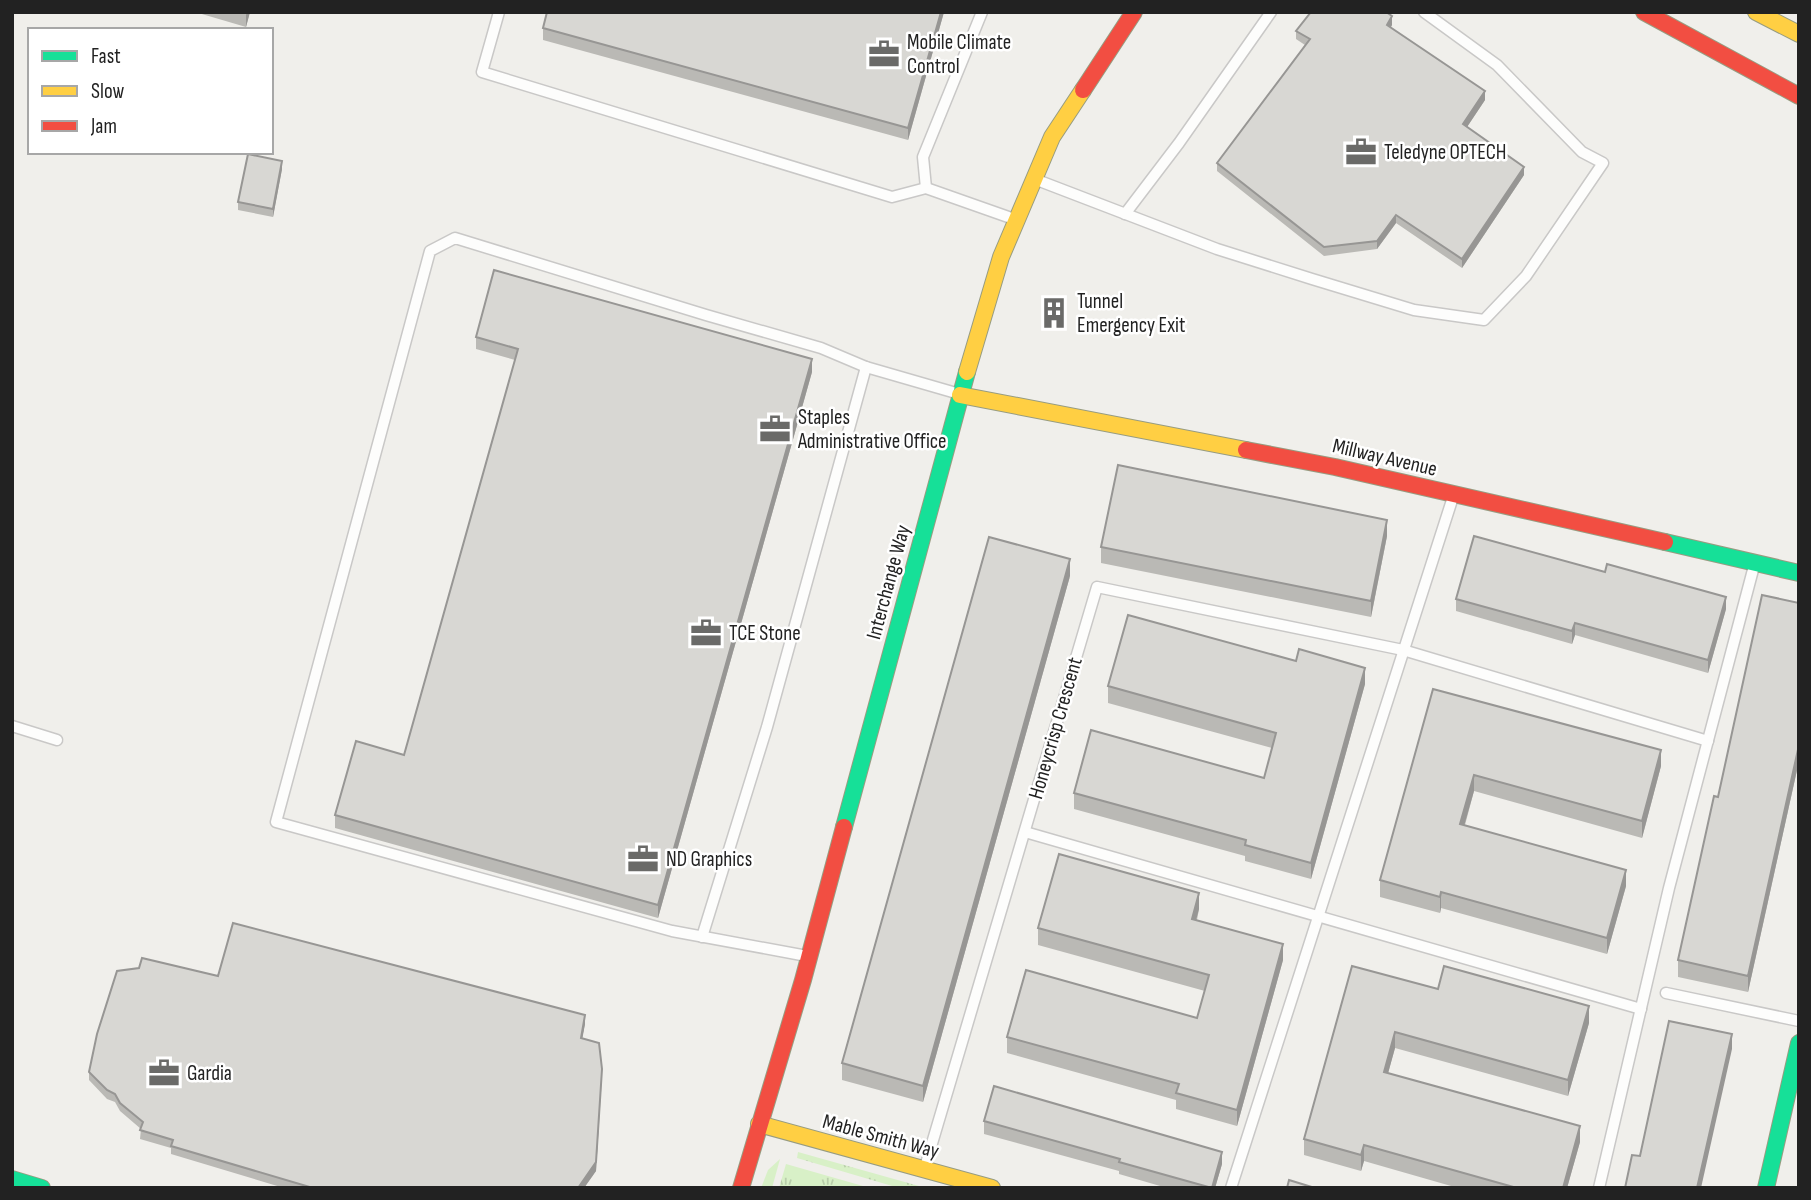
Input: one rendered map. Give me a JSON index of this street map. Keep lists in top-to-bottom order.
{
  "streets": {
    "street": ["Millway Avenue", "Interchange Way", "Mable Smith Way"],
    "lane": ["Honeycrisp Crescent"]
  },
  "crossings": [
    ["Millway Avenue", "Interchange Way"],
    ["Interchange Way", "Mable Smith Way"],
    ["Honeycrisp Crescent", "Mable Smith Way"]
  ],
  "places": {
    "office": [
      "Mobile Climate Control",
      "Teledyne OPTECH",
      "Staples Administrative Office",
      "TCE Stone",
      "ND Graphics",
      "Gardia"
    ],
    "building": ["Tunnel Emergency Exit"]
  },
  "legend": ["Fast", "Slow", "Jam"]
}
